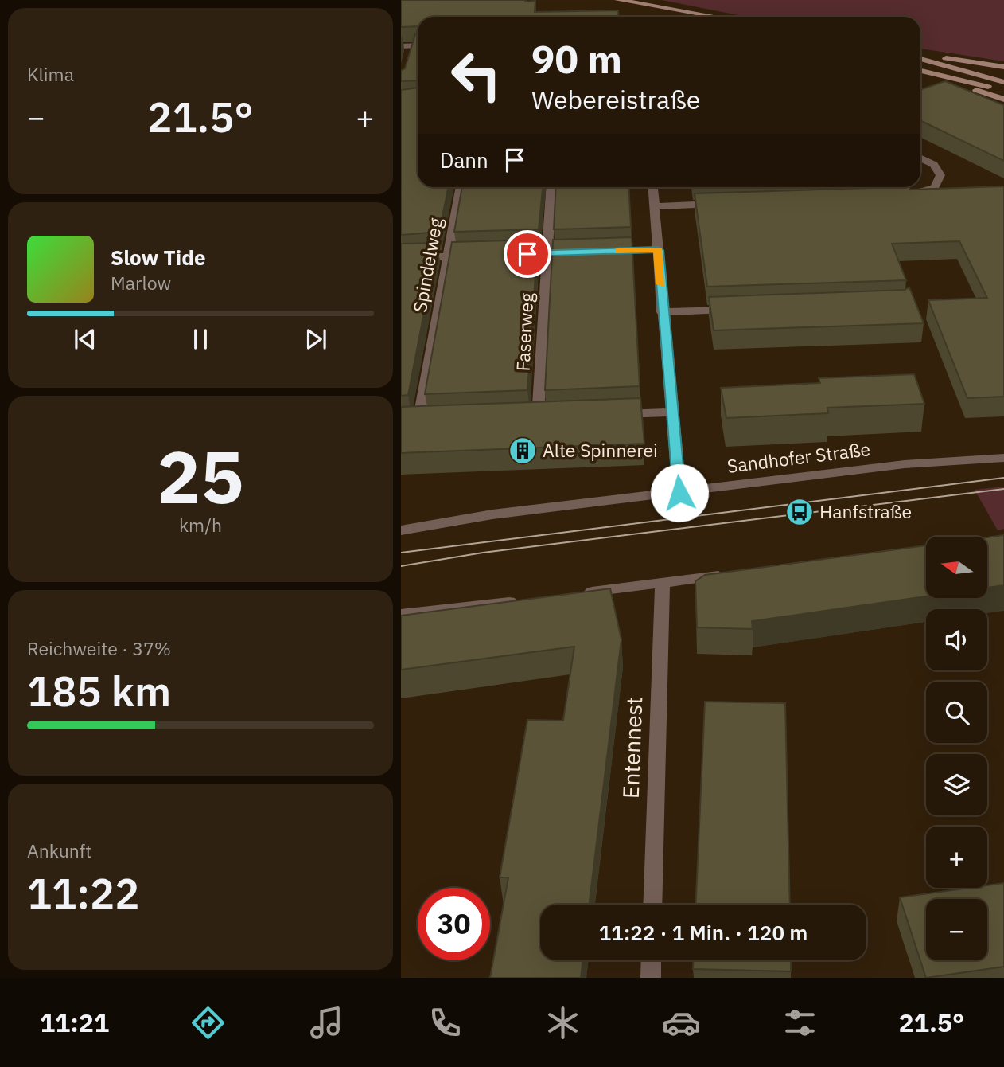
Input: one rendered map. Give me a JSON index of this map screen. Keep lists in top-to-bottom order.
{
  "streets": {
    "street": [
      "Spindelweg",
      "Faserweg",
      "Sandhofer Straße",
      "Entennest"
    ]
  },
  "places": {
    "building": ["Alte Spinnerei"],
    "bus stop": ["Hanfstraße"]
  },
  "north": "left",
  "page": {
    "tile": [
      "Klima",
      ["25", "km/h"],
      ["Reichweite · 37%", "185 km"],
      ["Ankunft", "11:22"]
    ],
    "turn": ["90 m", "Webereistraße"],
    "heat": ["−", "21.5°", "+"],
    "then": "Dann",
    "song": ["Slow Tide", "Marlow"],
    "map_buttons": ["+", "−"],
    "limit": "30",
    "trip": "11:22 · 1 Min. · 120 m",
    "tabs": ["11:21", "21.5°"]
  }
}
